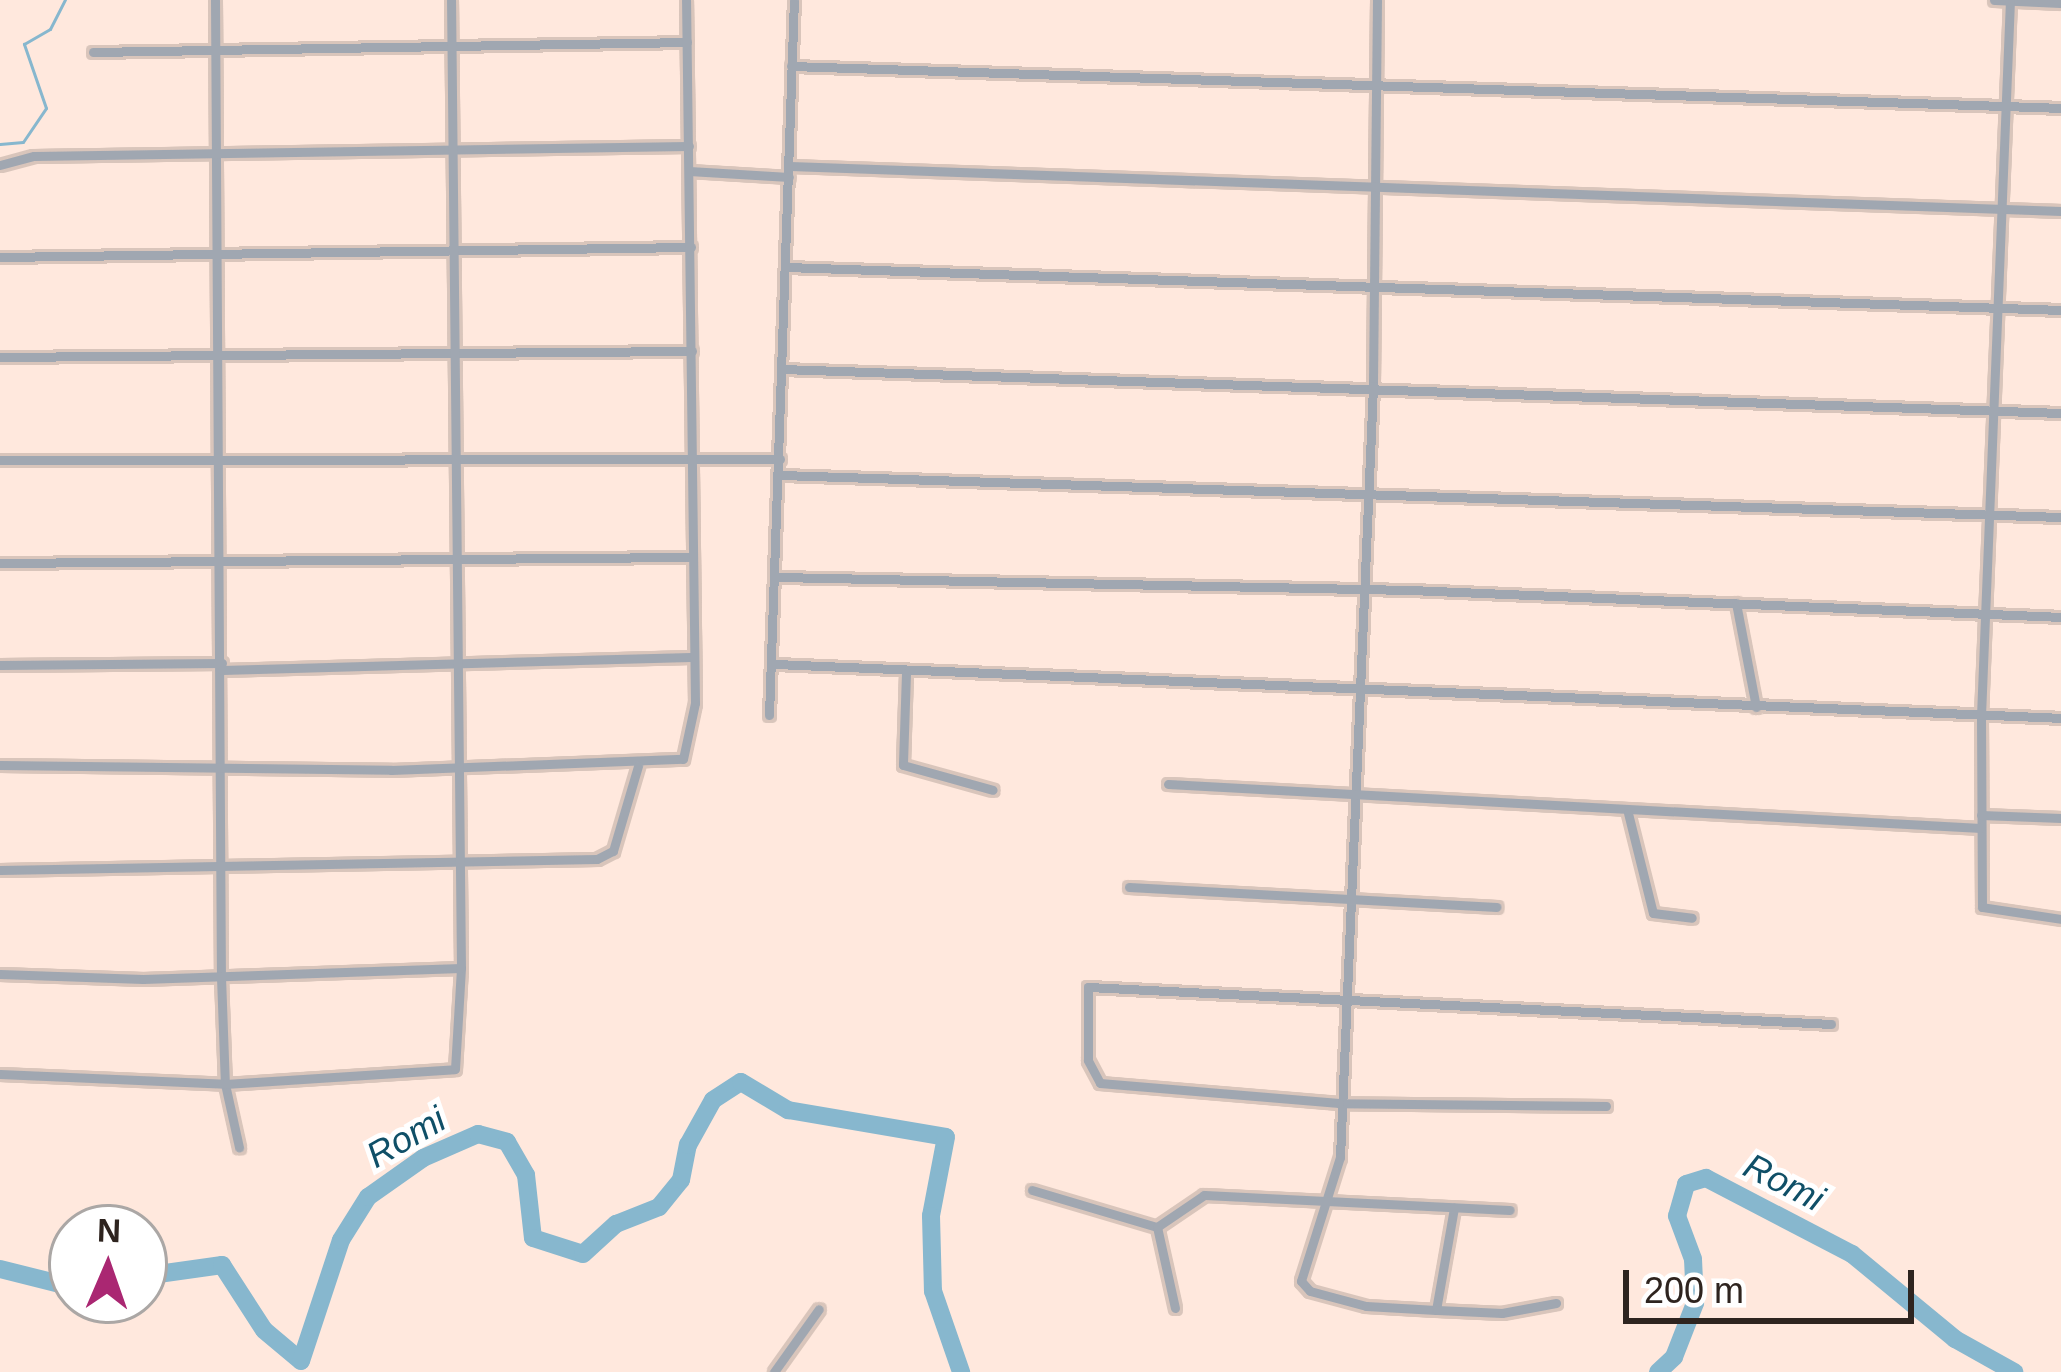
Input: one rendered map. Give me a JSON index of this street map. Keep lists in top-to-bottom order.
{
  "water": ["Romi"],
  "scale_bar": "200 m",
  "north": "top"
}
